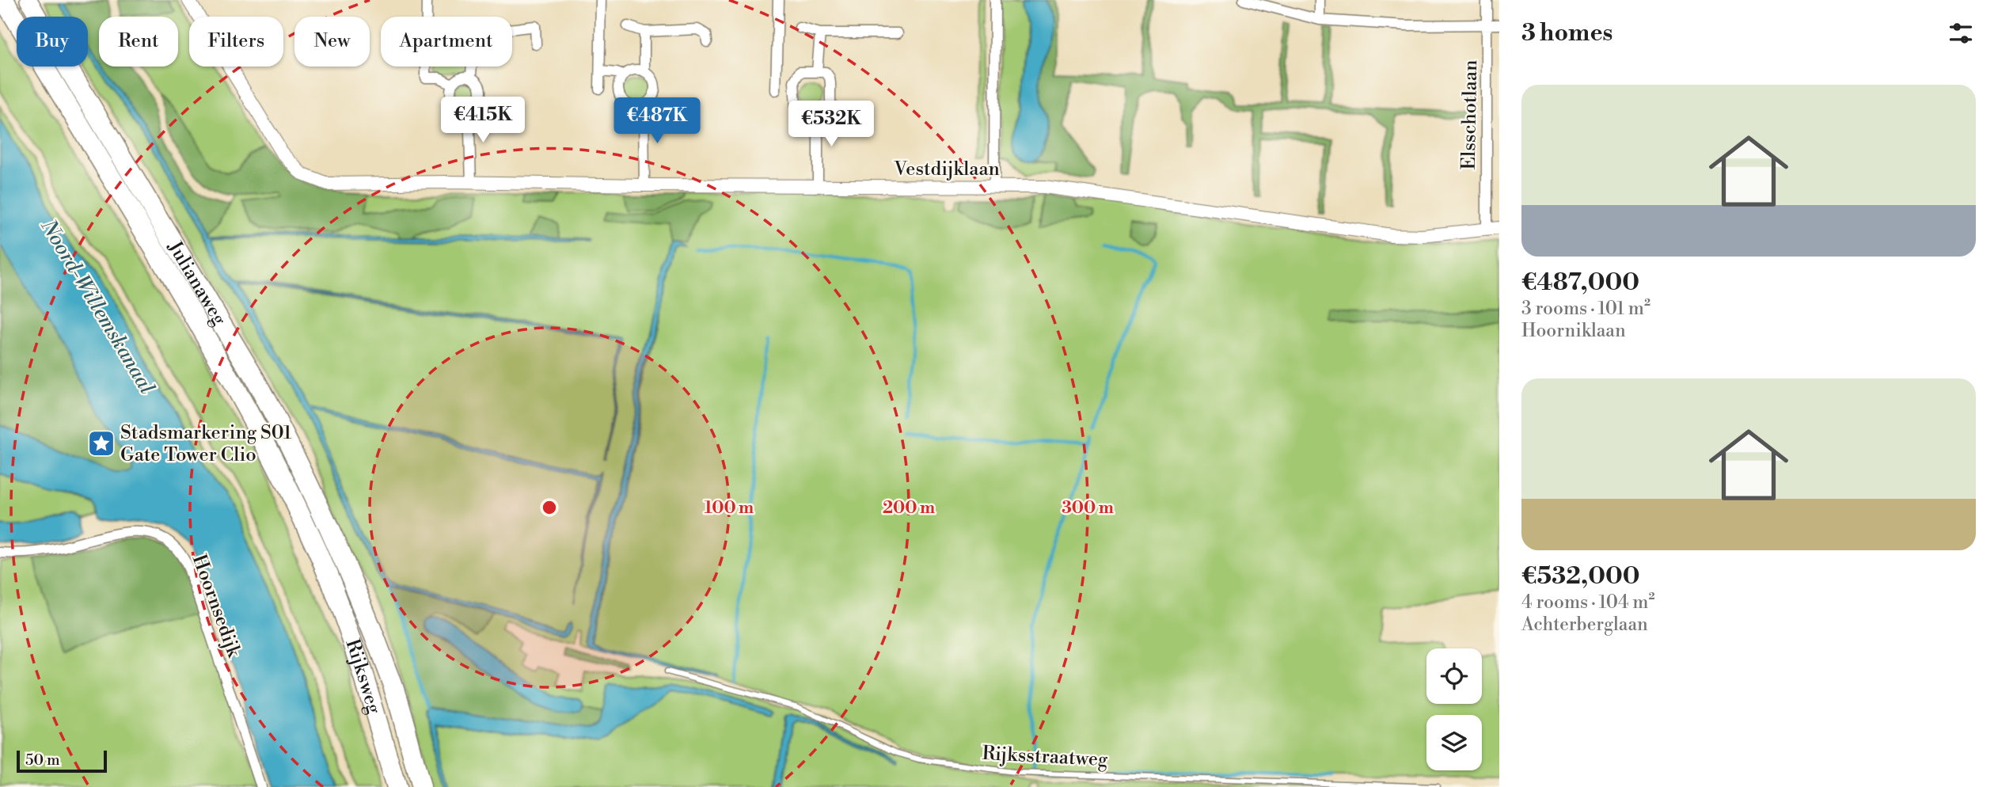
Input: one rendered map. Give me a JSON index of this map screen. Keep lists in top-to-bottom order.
{
  "streets": {
    "highway": ["Julianaweg", "Rijksweg"],
    "street": ["Elsschotlaan", "Vestdijklaan", "Hoornsedijk"],
    "lane": ["Rijksstraatweg"]
  },
  "crossings": [
    ["Elsschotlaan", "Vestdijklaan"],
    ["Julianaweg", "Rijksweg"]
  ],
  "water": ["Noord-Willemskanaal"],
  "places": {
    "place": ["Stadsmarkering S01 Gate Tower Clio"]
  },
  "scale_bar": "50 m",
  "page": {
    "heading": "3 homes",
    "chip": [
      "Buy",
      "Rent",
      "Filters",
      "New",
      "Apartment"
    ],
    "list": [
      {
        "name": "€487,000",
        "note": "3 rooms · 101 m² · Hoorniklaan"
      },
      {
        "name": "€532,000",
        "note": "4 rooms · 104 m² · Achterberglaan"
      }
    ],
    "price": ["€415K", "€487K", "€532K"],
    "scale": "50 m"
  },
  "rings": ["100 m", "200 m", "300 m"]
}
